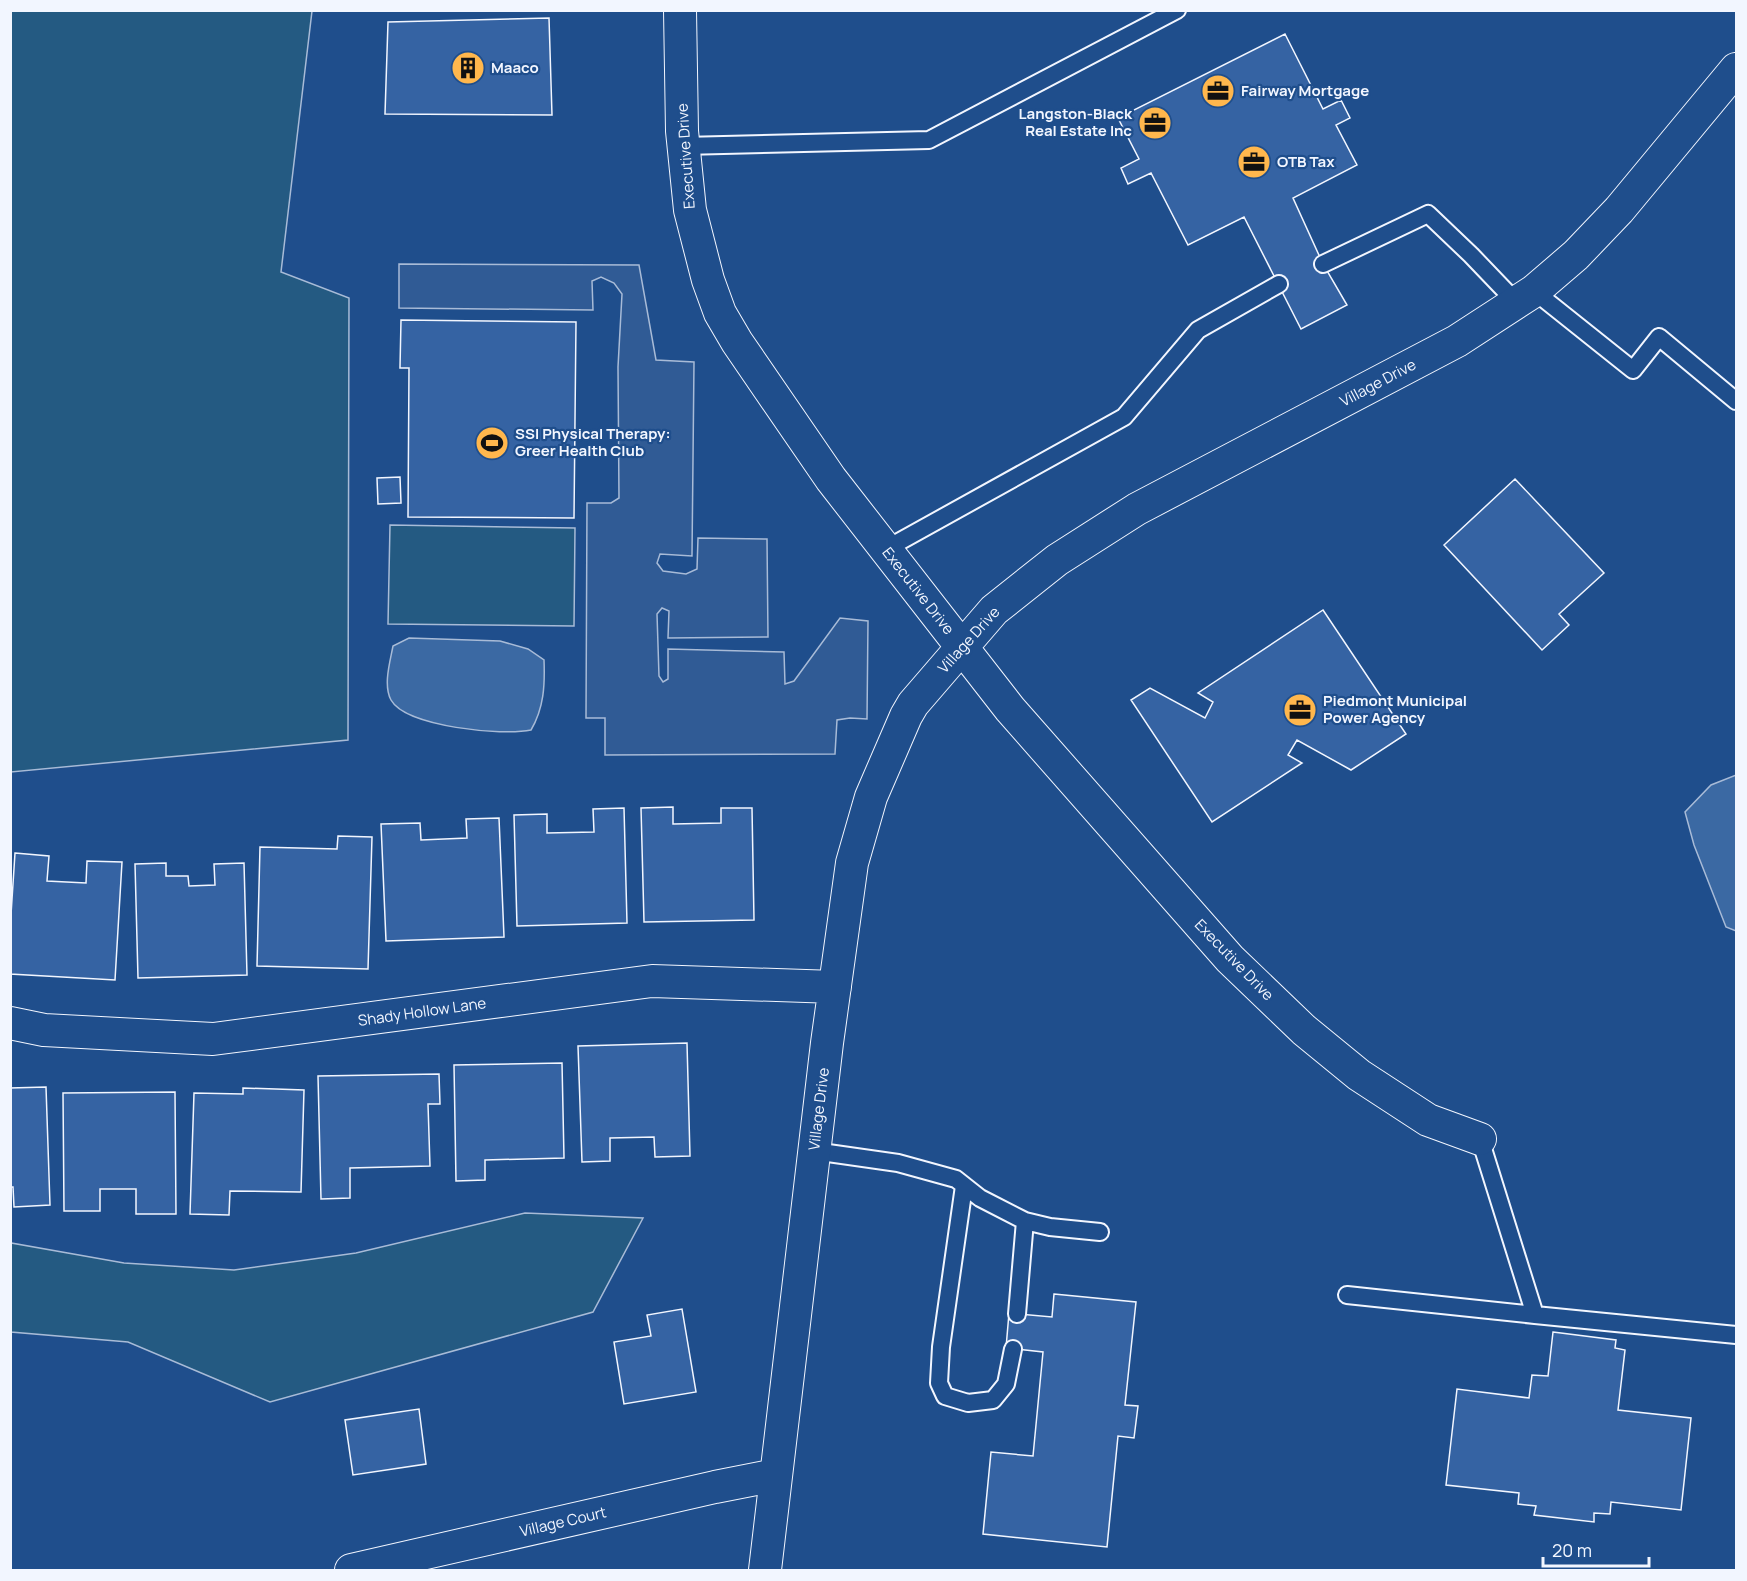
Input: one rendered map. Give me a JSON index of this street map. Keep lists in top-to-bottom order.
{
  "streets": {
    "street": [
      "Executive Drive",
      "Village Drive",
      "Shady Hollow Lane",
      "Village Court"
    ]
  },
  "crossings": [
    ["Executive Drive", "Village Drive"],
    ["Village Drive", "Shady Hollow Lane"],
    ["Village Drive", "Village Court"]
  ],
  "places": {
    "building": ["Maaco"],
    "office": [
      "Fairway Mortgage",
      "Langston-Black Real Estate Inc",
      "OTB Tax",
      "Piedmont Municipal Power Agency"
    ],
    "sports": ["SSI Physical Therapy: Greer Health Club"]
  },
  "scale_bar": "20 m"
}
